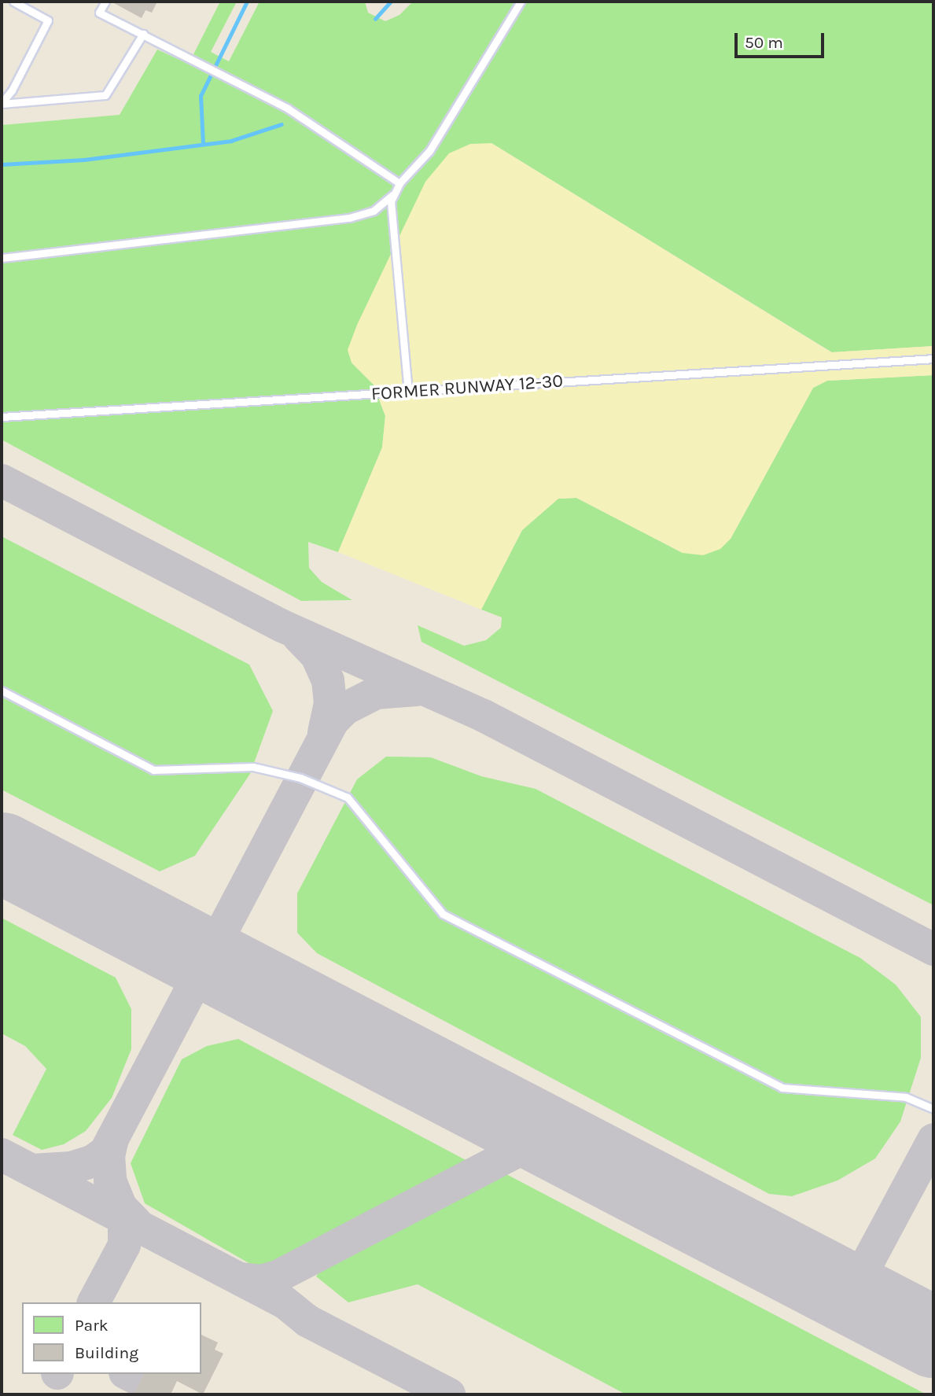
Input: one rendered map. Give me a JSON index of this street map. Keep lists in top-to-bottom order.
{
  "streets": {
    "lane": ["FORMER RUNWAY 12-30"]
  },
  "legend": ["Park", "Building"],
  "scale_bar": "50 m"
}
